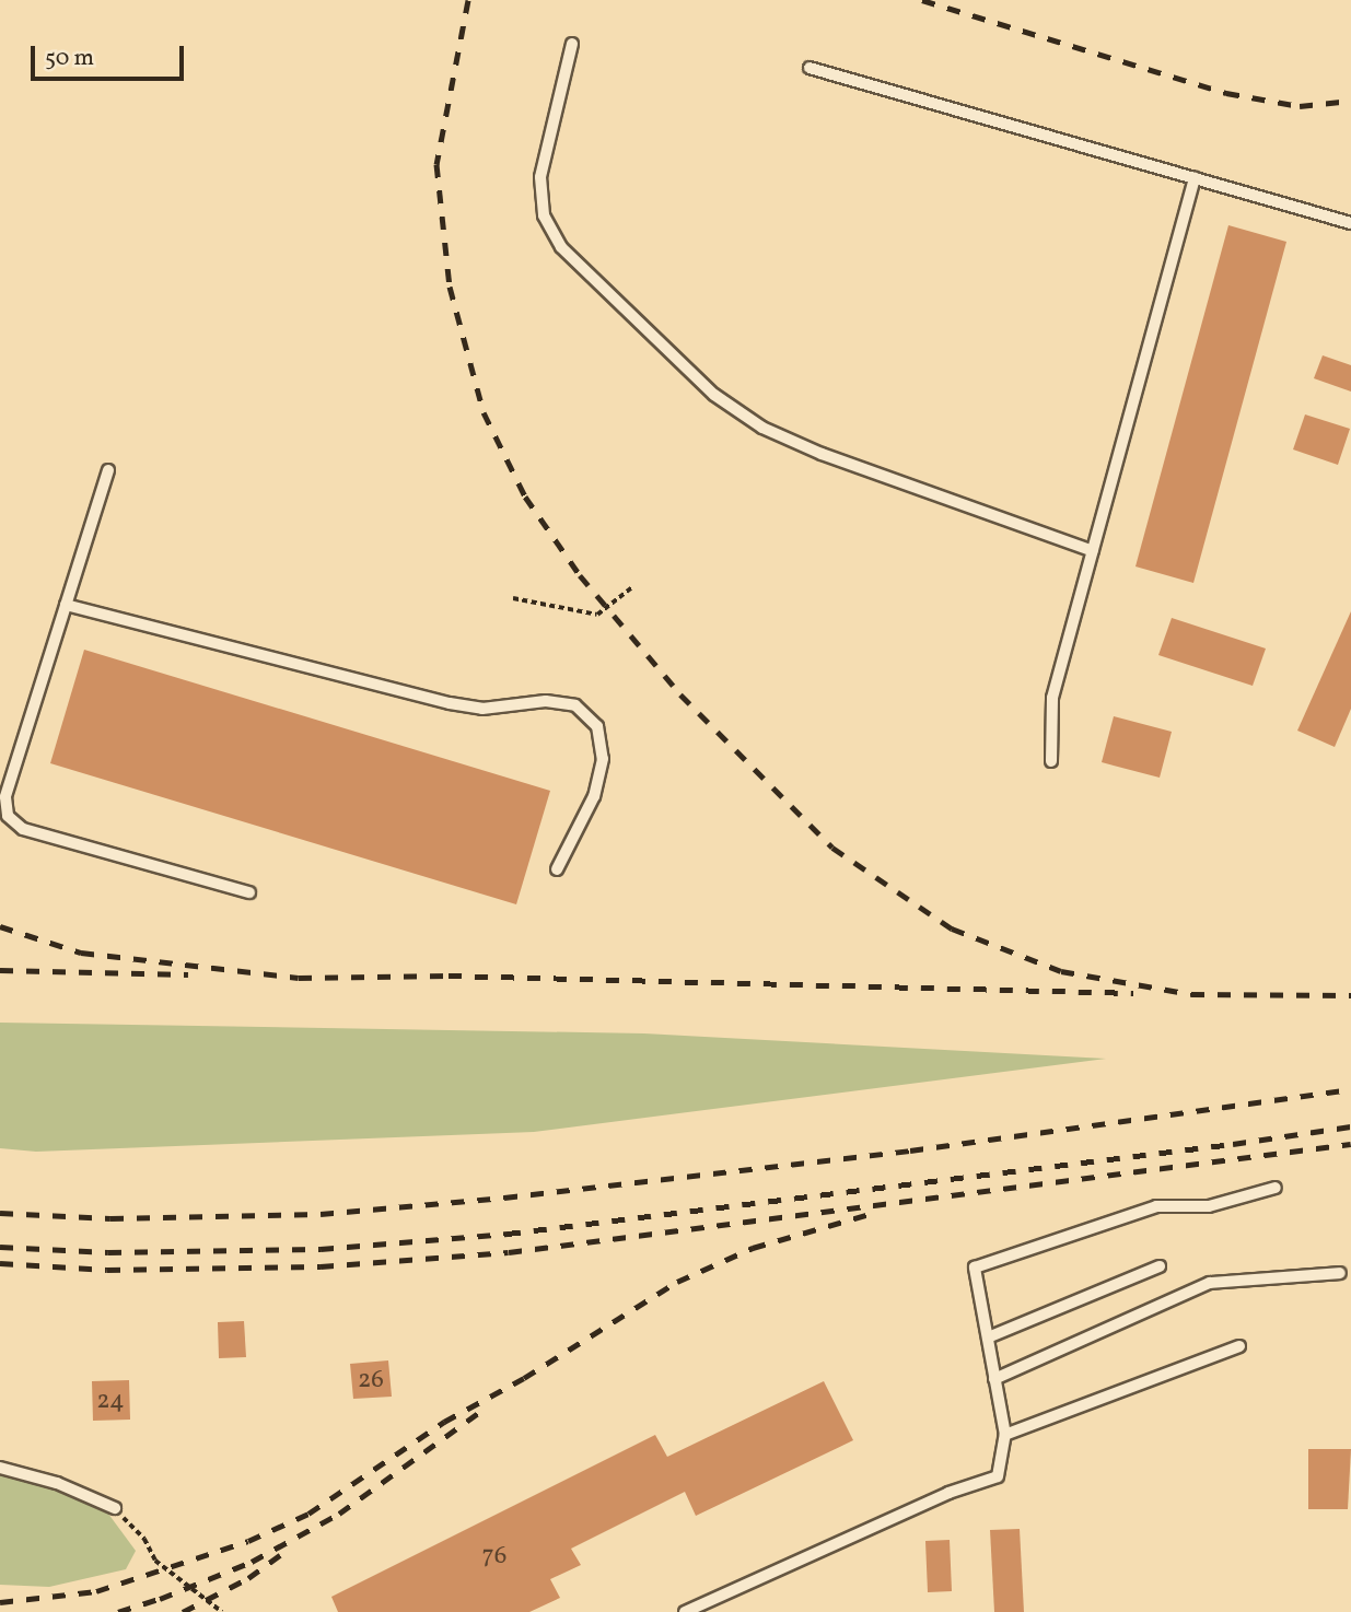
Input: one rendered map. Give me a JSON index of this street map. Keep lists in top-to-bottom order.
{
  "house_numbers": ["26", "24", "76"],
  "scale_bar": "50 m"
}
